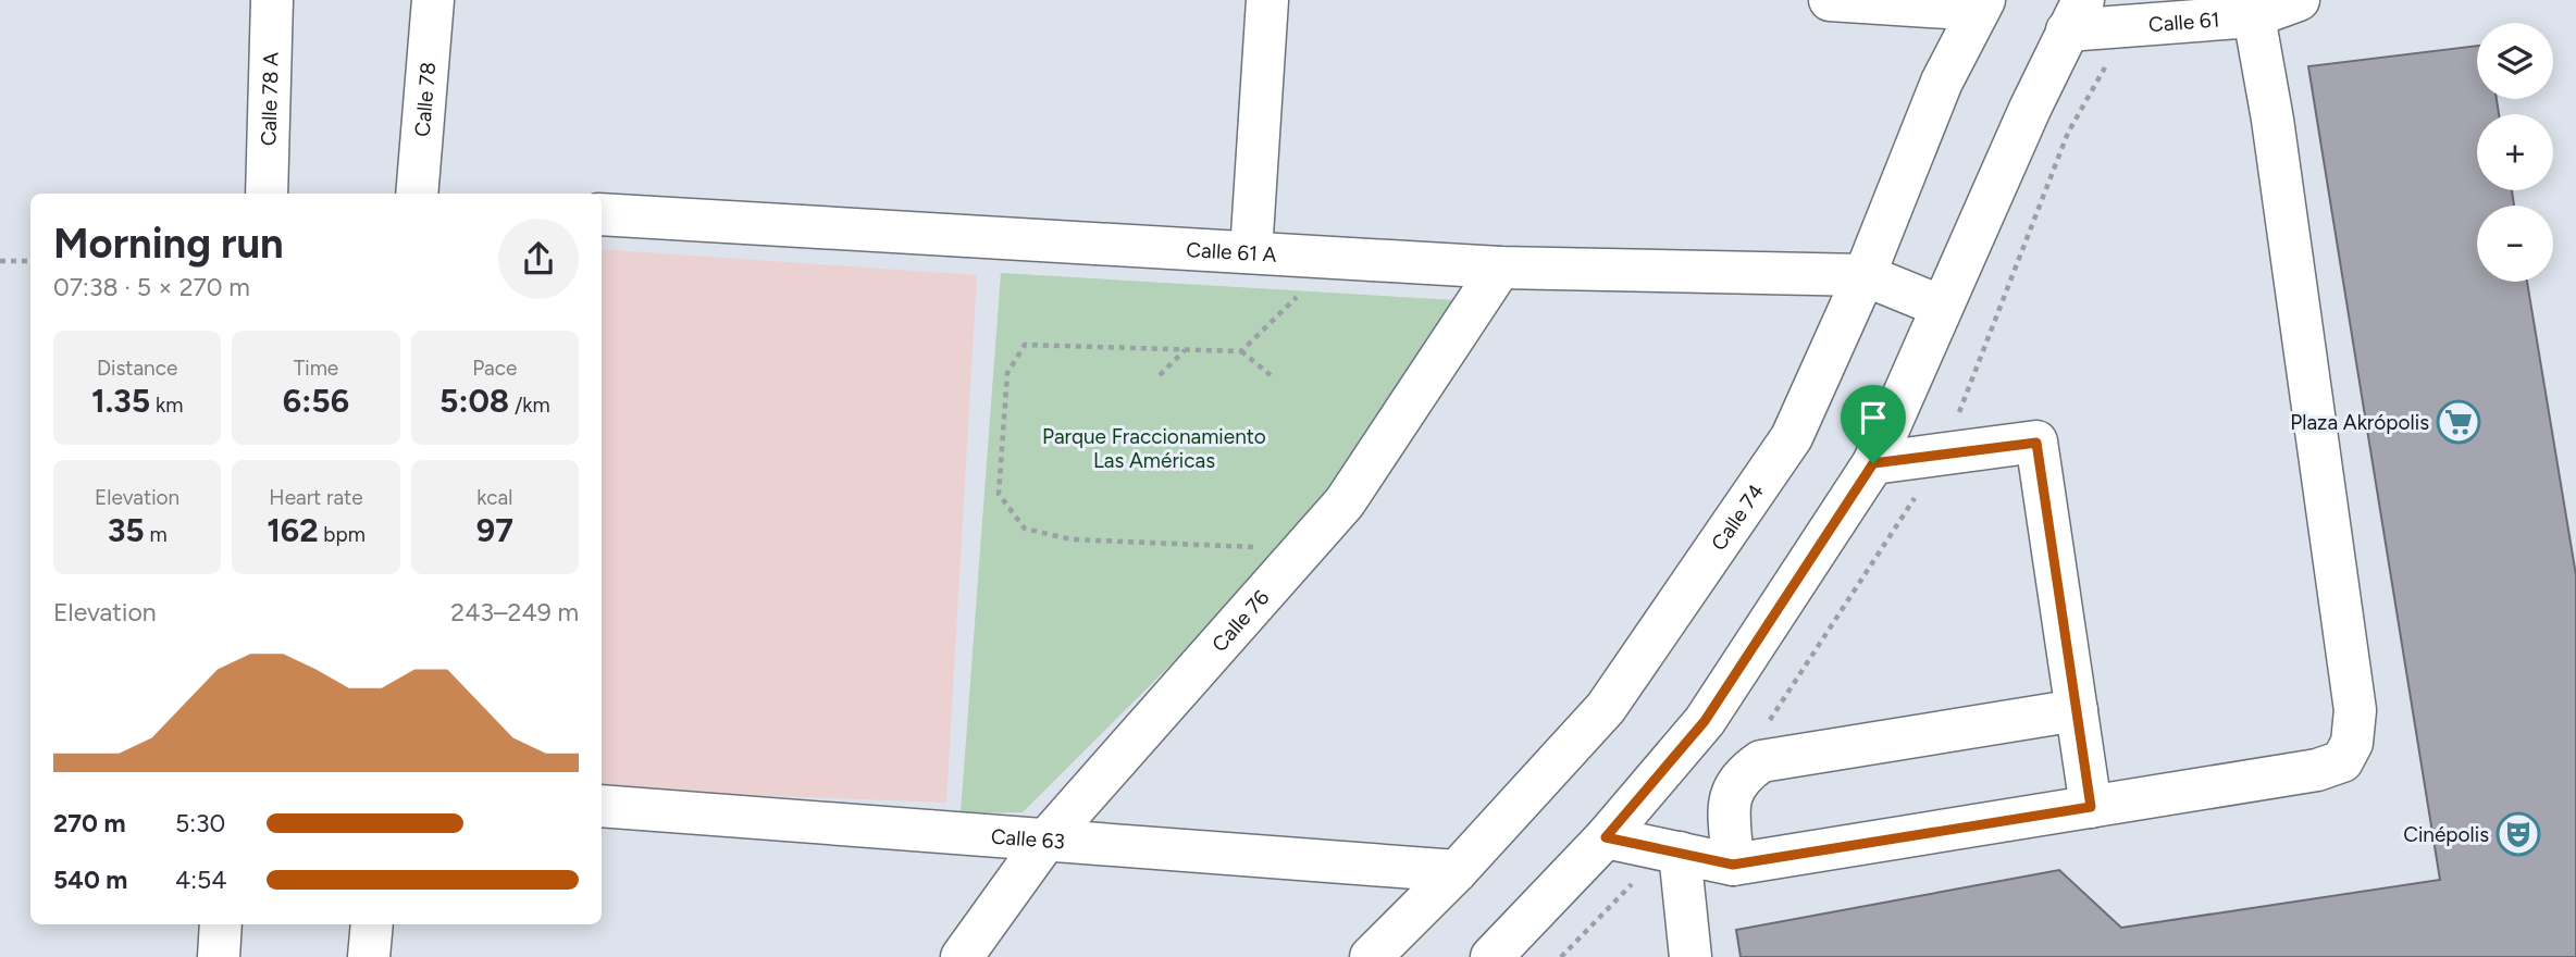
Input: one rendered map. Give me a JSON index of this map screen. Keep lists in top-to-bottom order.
{
  "streets": {
    "street": [
      "Calle 61",
      "Calle 78 A",
      "Calle 78",
      "Calle 61 A",
      "Calle 74",
      "Calle 76",
      "Calle 63"
    ]
  },
  "crossings": [
    ["Calle 61 A", "Calle 74"],
    ["Calle 61 A", "Calle 76"],
    ["Calle 74", "Calle 63"],
    ["Calle 76", "Calle 63"]
  ],
  "parks": ["Parque Fraccionamiento Las Américas"],
  "places": {
    "supermarket": ["Plaza Akrópolis"],
    "theatre": ["Cinépolis"]
  },
  "page": {
    "map_buttons": ["+", "−"],
    "heading": ["Morning run", "07:38 · 5 × 270 m"],
    "stats": [
      ["Distance", "1.35 km"],
      ["Time", "6:56"],
      ["Pace", "5:08 /km"],
      ["Elevation", "35 m"],
      ["Heart rate", "162 bpm"],
      ["kcal", "97"]
    ],
    "chart": ["Elevation", "243–249 m"],
    "list": [
      {
        "name": "270 m",
        "note": "5:30"
      },
      {
        "name": "540 m",
        "note": "4:54"
      }
    ]
  }
}
